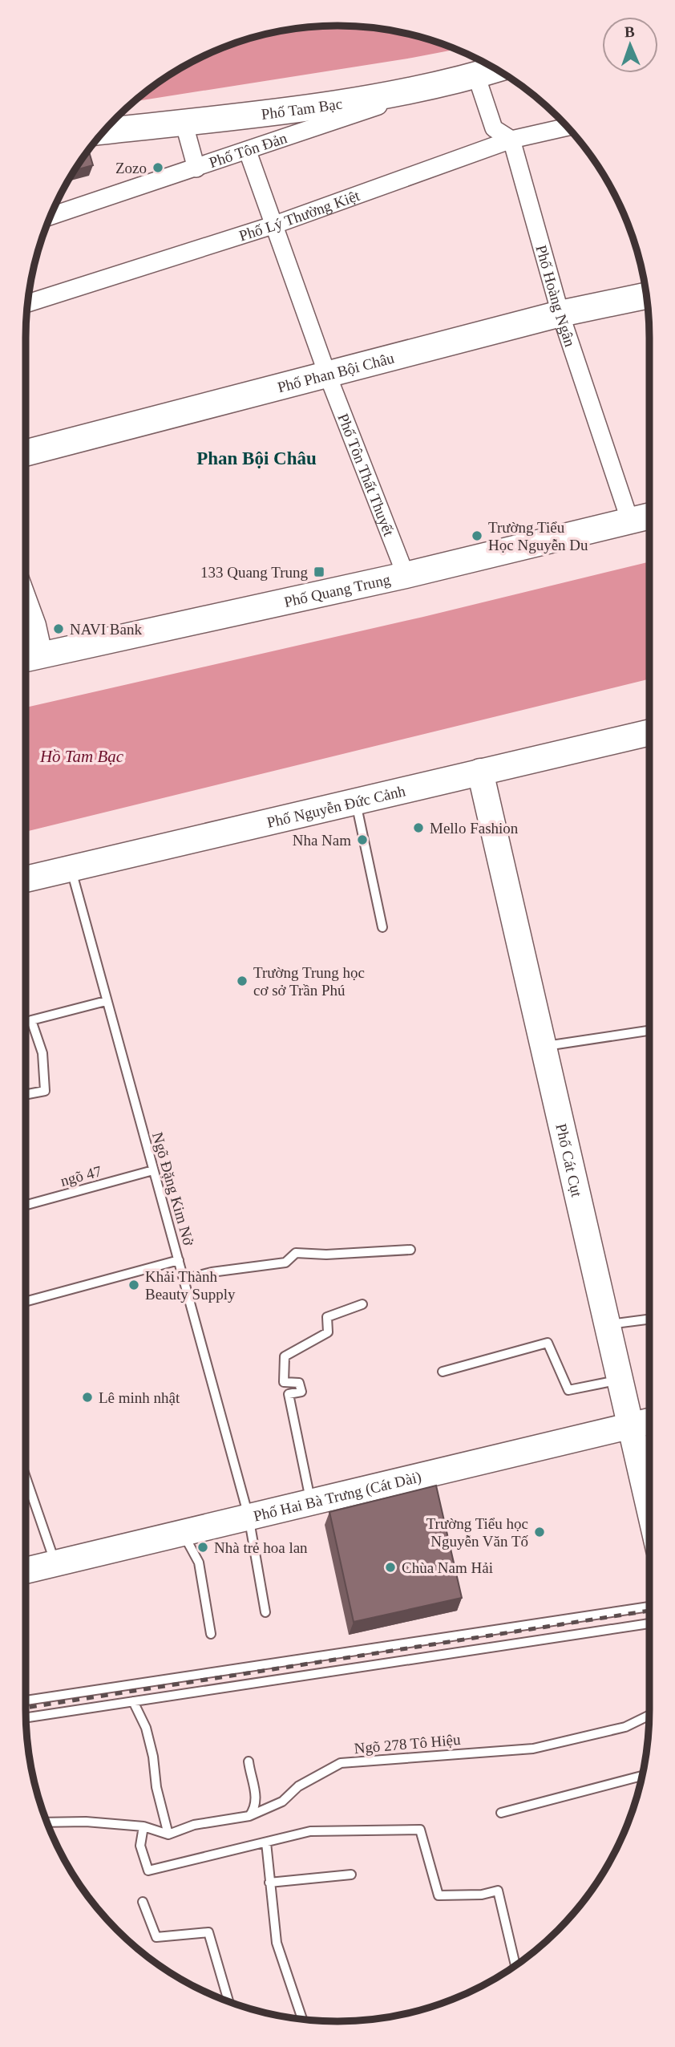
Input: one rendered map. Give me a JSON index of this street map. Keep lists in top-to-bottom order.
{
  "streets": {
    "main road": [
      "Phố Tam Bạc",
      "Phố Phan Bội Châu",
      "Phố Quang Trung",
      "Phố Nguyễn Đức Cảnh",
      "Phố Cát Cụt",
      "Phố Hai Bà Trưng (Cát Dài)"
    ],
    "street": [
      "Phố Tôn Đản",
      "Phố Lý Thường Kiệt",
      "Phố Hoàng Ngân",
      "Phố Tôn Thất Thuyết"
    ],
    "lane": ["ngõ 47", "Ngõ Đặng Kim Nở", "Ngõ 278 Tô Hiệu"]
  },
  "crossings": [
    ["Phố Tam Bạc", "Phố Tôn Đản"],
    ["Phố Tôn Đản", "Phố Tôn Thất Thuyết"],
    ["Phố Lý Thường Kiệt", "Phố Hoàng Ngân"],
    ["Phố Lý Thường Kiệt", "Phố Tôn Thất Thuyết"],
    ["Phố Hoàng Ngân", "Phố Phan Bội Châu"],
    ["Phố Hoàng Ngân", "Phố Quang Trung"],
    ["Phố Phan Bội Châu", "Phố Tôn Thất Thuyết"],
    ["Phố Tôn Thất Thuyết", "Phố Quang Trung"],
    ["Phố Nguyễn Đức Cảnh", "Phố Cát Cụt"],
    ["Phố Nguyễn Đức Cảnh", "Ngõ Đặng Kim Nở"],
    ["Phố Cát Cụt", "Phố Hai Bà Trưng (Cát Dài)"],
    ["ngõ 47", "Ngõ Đặng Kim Nở"],
    ["Ngõ Đặng Kim Nở", "Phố Hai Bà Trưng (Cát Dài)"]
  ],
  "districts": ["Phan Bội Châu"],
  "water": ["Hồ Tam Bạc"],
  "places": {
    "other": [
      "Zozo",
      "Trường Tiểu Học Nguyễn Du",
      "NAVI Bank",
      "Mello Fashion",
      "Nha Nam",
      "Trường Trung học cơ sở Trần Phú",
      "Khải Thành Beauty Supply",
      "Lê minh nhật",
      "Trường Tiểu học Nguyễn Văn Tố",
      "Nhà trẻ hoa lan",
      "Chùa Nam Hải"
    ],
    "transit": ["133 Quang Trung"]
  },
  "north": "top"
}
